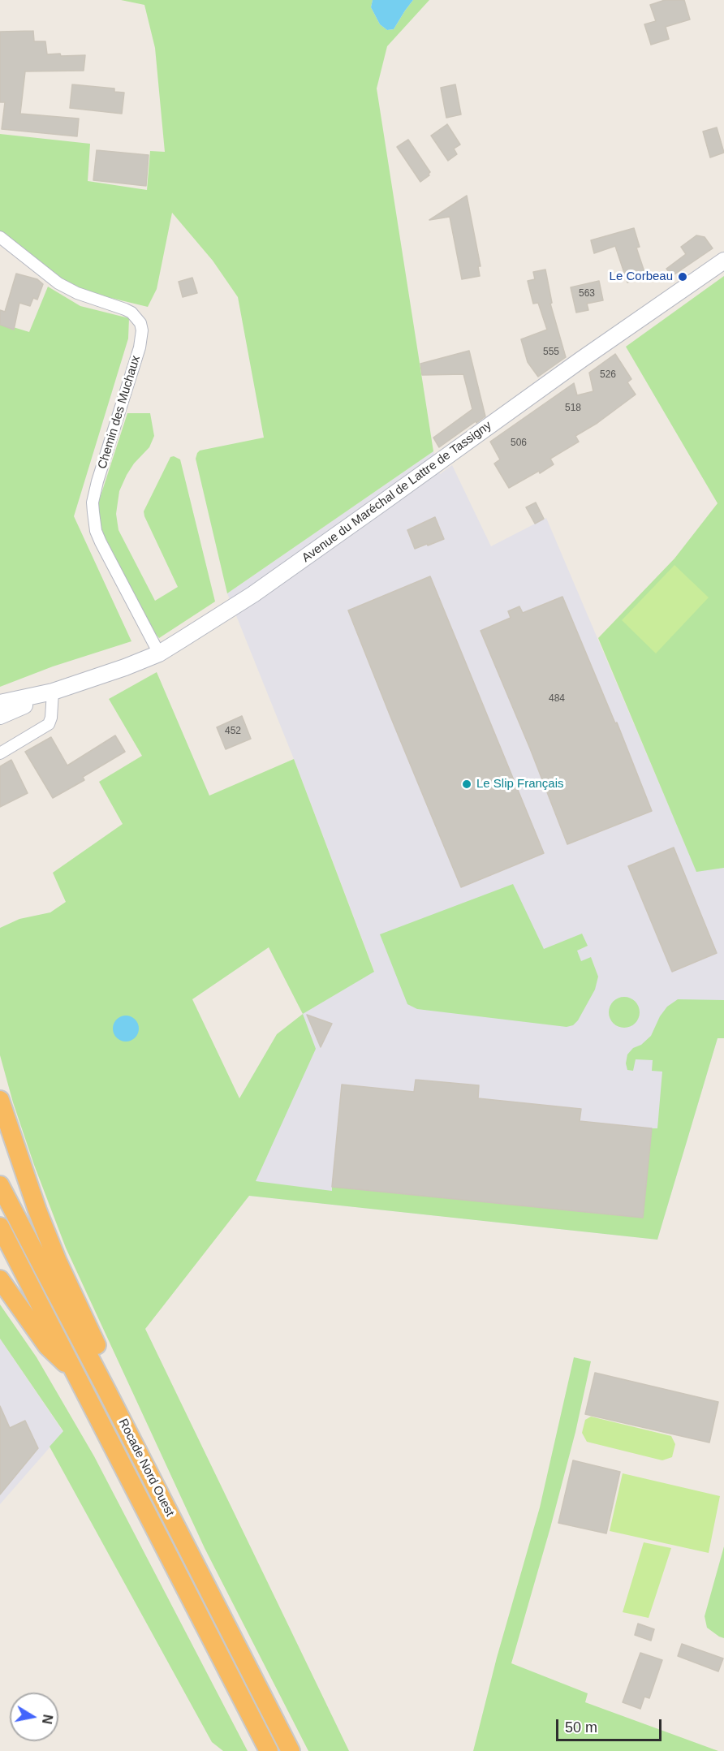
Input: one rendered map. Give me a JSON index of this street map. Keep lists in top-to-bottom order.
{
  "streets": {
    "highway": ["Rocade Nord Ouest"],
    "main road": ["Avenue du Maréchal de Lattre de Tassigny"],
    "street": ["Chemin des Muchaux"]
  },
  "crossings": [
    ["Chemin des Muchaux", "Avenue du Maréchal de Lattre de Tassigny"]
  ],
  "places": ["Le Corbeau", "Le Slip Français"],
  "house_numbers": [
    "563",
    "555",
    "526",
    "518",
    "506",
    "484",
    "452"
  ],
  "scale_bar": "50 m",
  "north": "right"
}
